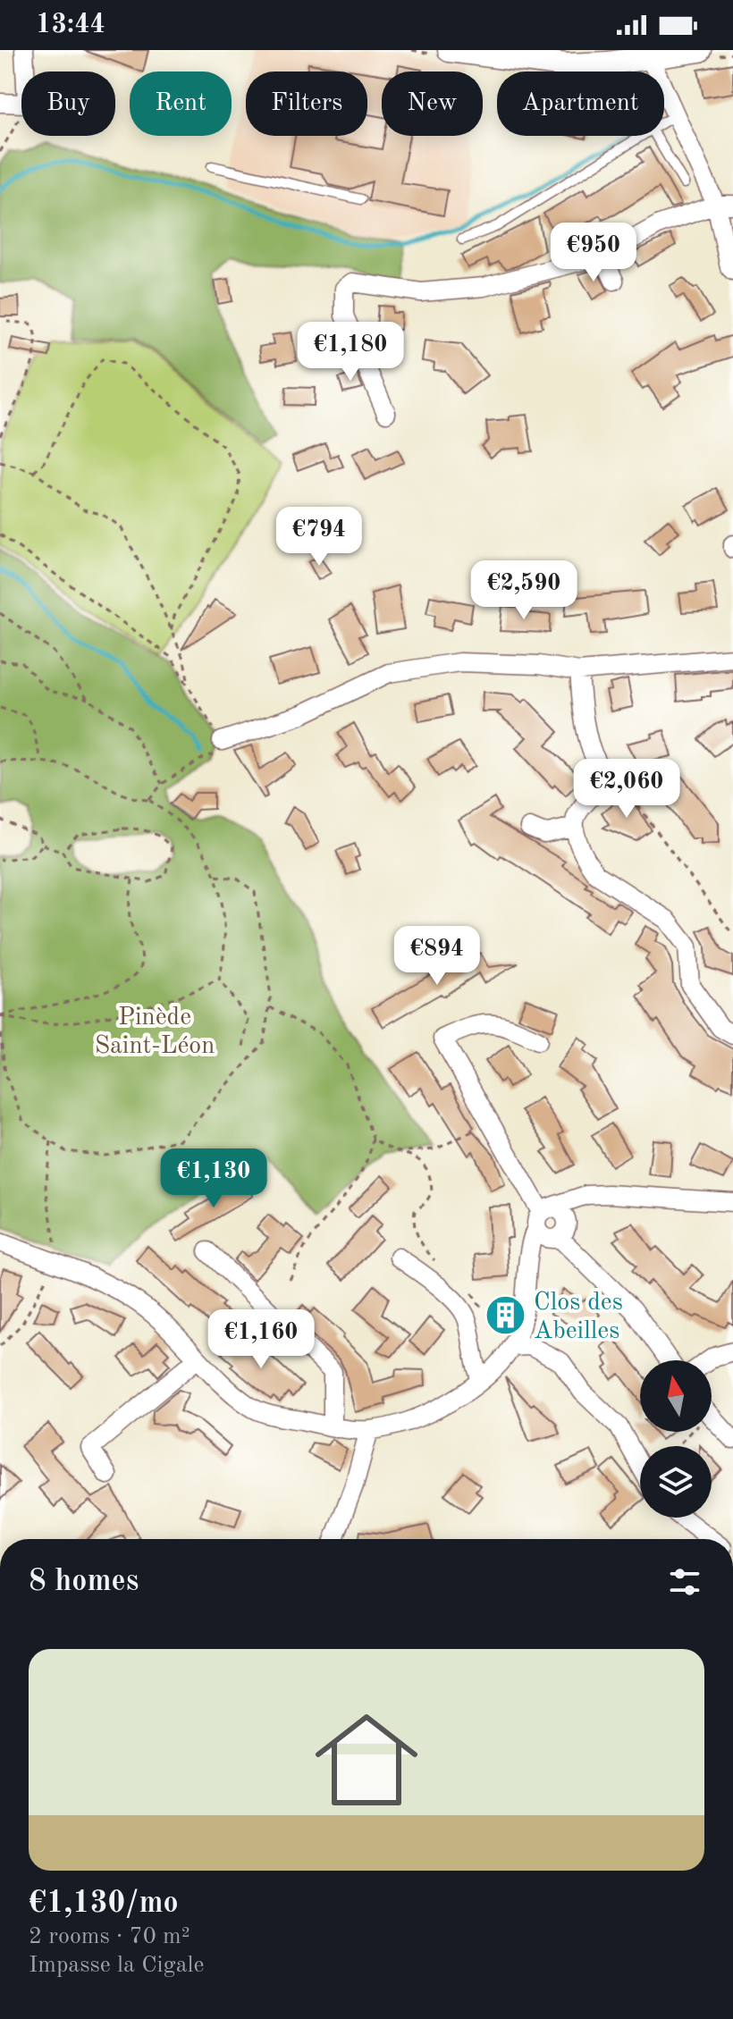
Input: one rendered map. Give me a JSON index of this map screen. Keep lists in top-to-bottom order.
{
  "parks": ["Pinède Saint-Léon"],
  "places": {
    "building": ["Clos des Abeilles"]
  },
  "north": "top",
  "page": {
    "status": "13:44",
    "chip": [
      "Buy",
      "Rent",
      "Filters",
      "New",
      "Apartment"
    ],
    "price": [
      "€950",
      "€1,180",
      "€794",
      "€2,590",
      "€2,060",
      "€894",
      "€1,130",
      "€1,160"
    ],
    "heading": "8 homes",
    "list": [
      {
        "name": "€1,130/mo",
        "note": "2 rooms · 70 m² · Impasse la Cigale"
      }
    ]
  }
}
